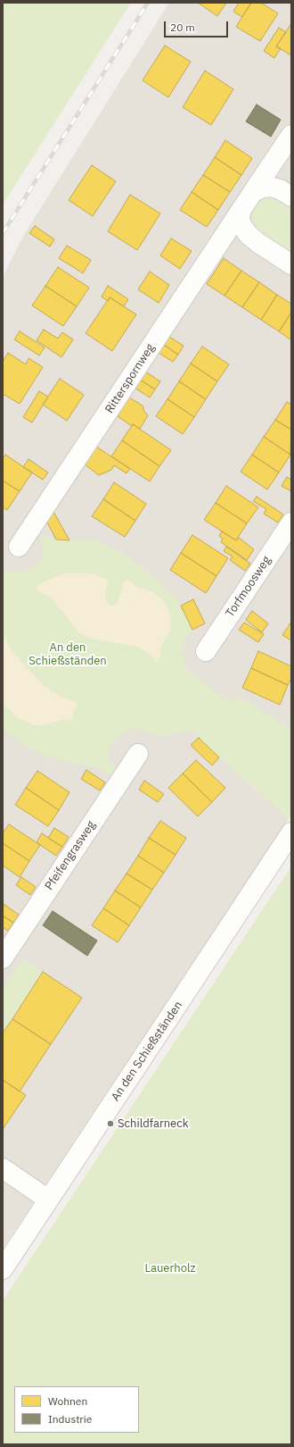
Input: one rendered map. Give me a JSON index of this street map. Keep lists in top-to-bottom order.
{
  "streets": {
    "street": [
      "Ritterspornweg",
      "Torfmoosweg",
      "Pfeifengrasweg",
      "An den Schießständen"
    ]
  },
  "parks": ["An den Schießständen", "Lauerholz"],
  "places": ["Schildfarneck"],
  "legend": ["Wohnen", "Industrie"],
  "scale_bar": "20 m"
}
